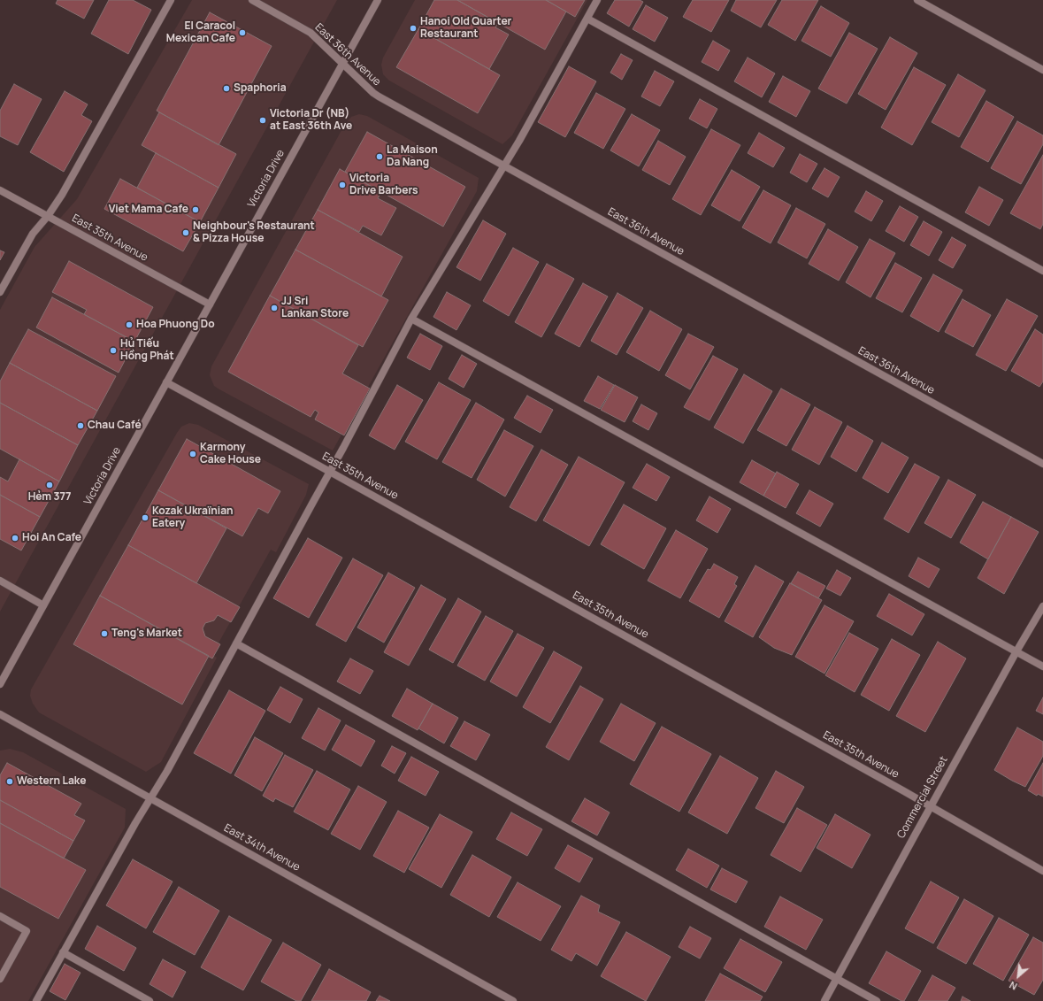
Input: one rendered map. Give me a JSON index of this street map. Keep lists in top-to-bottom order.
{
  "streets": {
    "street": [
      "East 36th Avenue",
      "Victoria Drive",
      "East 35th Avenue",
      "Commercial Street",
      "East 34th Avenue"
    ]
  },
  "crossings": [
    ["East 36th Avenue", "Victoria Drive"],
    ["Victoria Drive", "East 35th Avenue"],
    ["East 35th Avenue", "Commercial Street"]
  ],
  "places": [
    "Hanoi Old Quarter Restaurant",
    "El Caracol Mexican Cafe",
    "Spaphoria",
    "Victoria Dr (NB) at East 36th Ave",
    "La Maison Da Nang",
    "Victoria Drive Barbers",
    "Viet Mama Cafe",
    "Neighbour's Restaurant & Pizza House",
    "JJ Sri Lankan Store",
    "Hoa Phuong Do",
    "Hủ Tiếu Hồng Phát",
    "Chau Café",
    "Karmony Cake House",
    "Hẻm 377",
    "Kozak Ukraїnian Eatery",
    "Hoi An Cafe",
    "Teng's Market",
    "Western Lake"
  ],
  "north": "bottom left"
}
